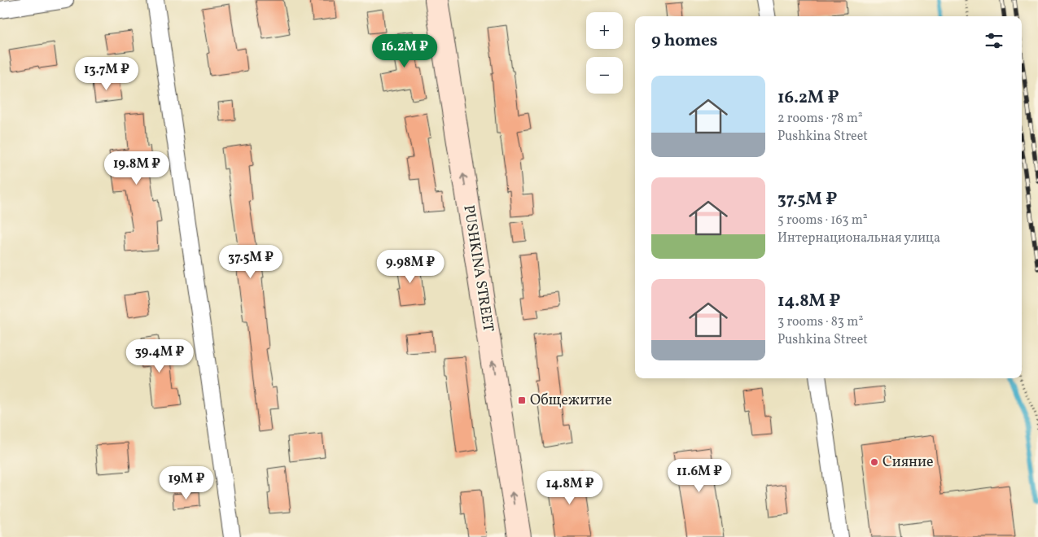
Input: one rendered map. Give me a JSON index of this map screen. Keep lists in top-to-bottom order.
{
  "streets": {
    "main road": ["PUSHKINA STREET"]
  },
  "one_way": ["PUSHKINA STREET"],
  "places": {
    "transit": ["Общежитие"],
    "other": ["Сияние"]
  },
  "page": {
    "map_buttons": ["+", "−"],
    "heading": "9 homes",
    "price": [
      "16.2M ₽",
      "13.7M ₽",
      "19.8M ₽",
      "37.5M ₽",
      "9.98M ₽",
      "39.4M ₽",
      "11.6M ₽",
      "19M ₽",
      "14.8M ₽"
    ],
    "list": [
      {
        "name": "16.2M ₽",
        "note": "2 rooms · 78 m² · Pushkina Street"
      },
      {
        "name": "37.5M ₽",
        "note": "5 rooms · 163 m² · Интернациональная улица"
      },
      {
        "name": "14.8M ₽",
        "note": "3 rooms · 83 m² · Pushkina Street"
      }
    ]
  }
}
